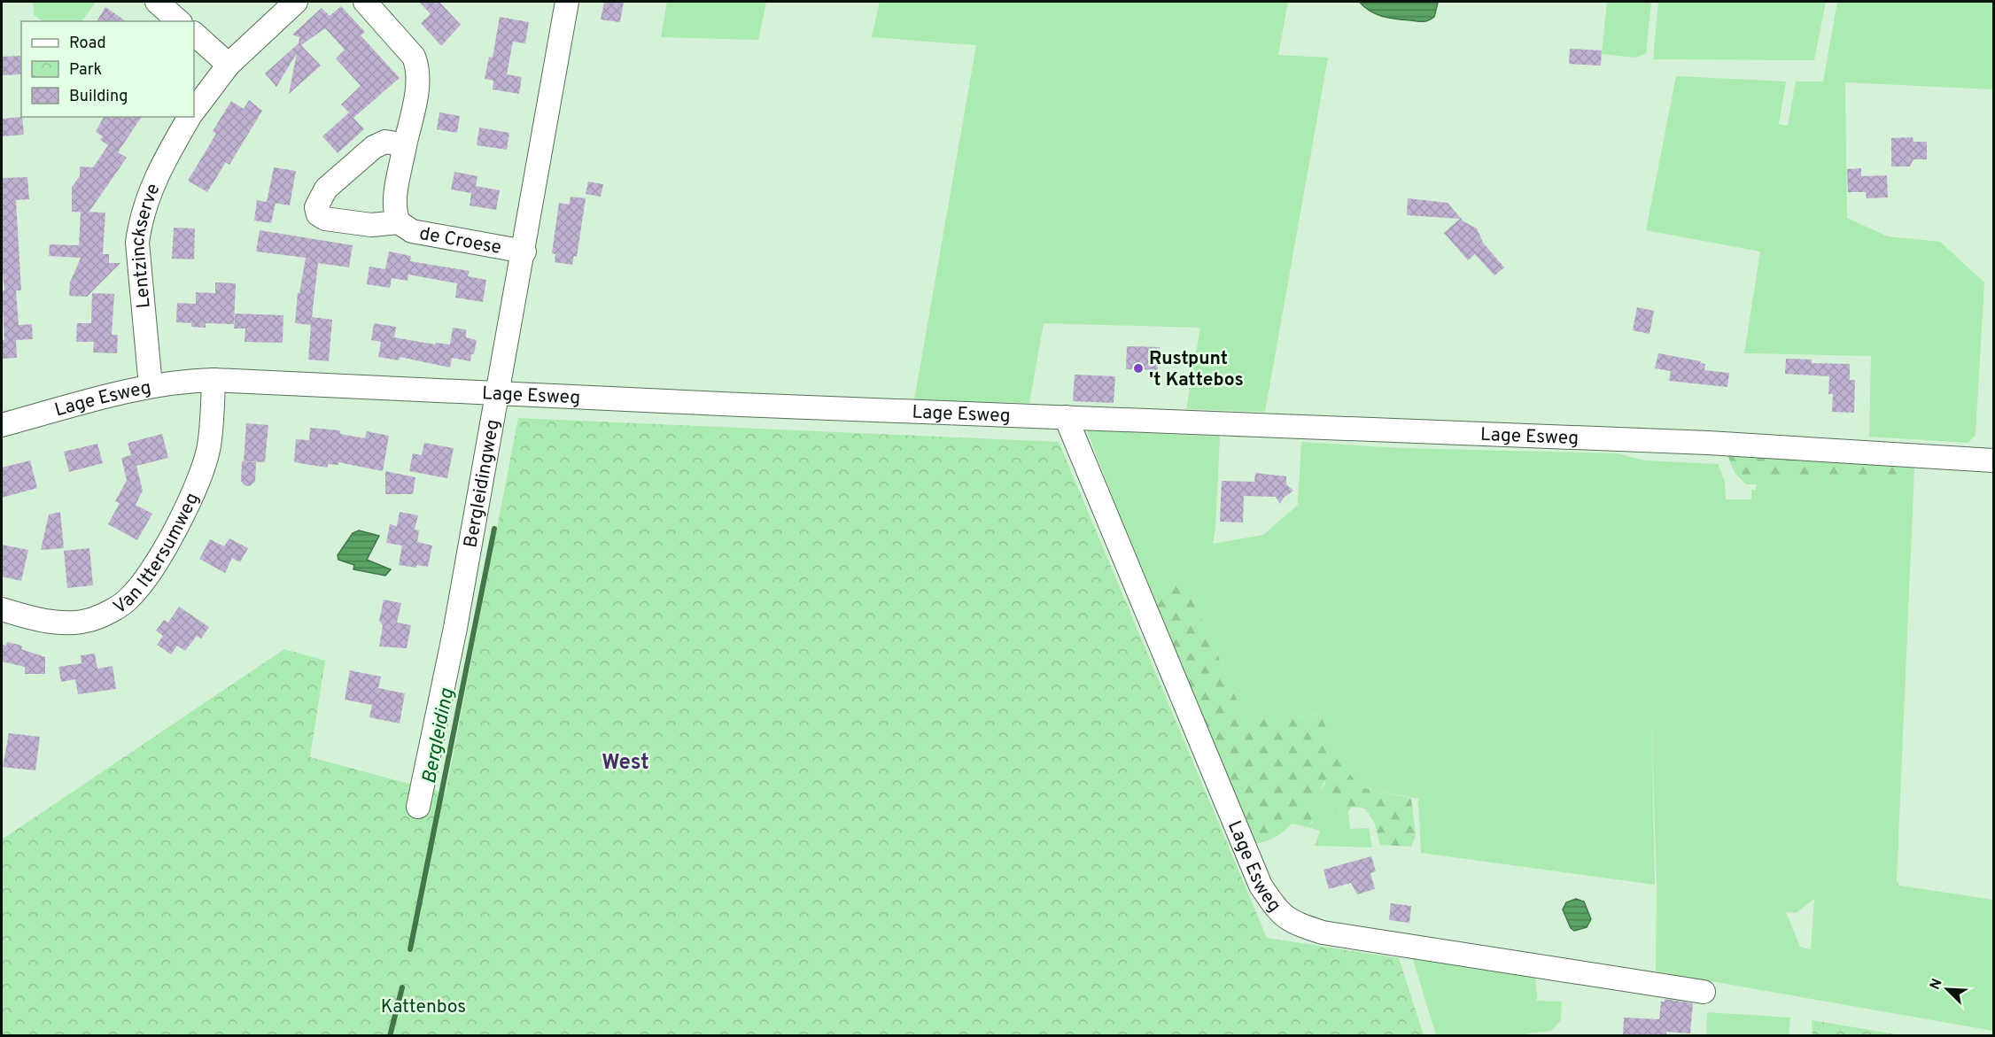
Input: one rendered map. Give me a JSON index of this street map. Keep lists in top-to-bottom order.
{
  "streets": {
    "street": [
      "de Croese",
      "Lentzinckserve",
      "Lage Esweg",
      "Bergleidingweg",
      "Van Ittersumweg"
    ]
  },
  "crossings": [
    ["de Croese", "Bergleidingweg"],
    ["Lentzinckserve", "Lage Esweg"],
    ["Lage Esweg", "Bergleidingweg"],
    ["Lage Esweg", "Van Ittersumweg"]
  ],
  "districts": ["West"],
  "water": ["Bergleiding"],
  "parks": ["Kattenbos"],
  "places": ["Rustpunt 't Kattebos"],
  "legend": ["Road", "Park", "Building"],
  "north": "top left"
}
